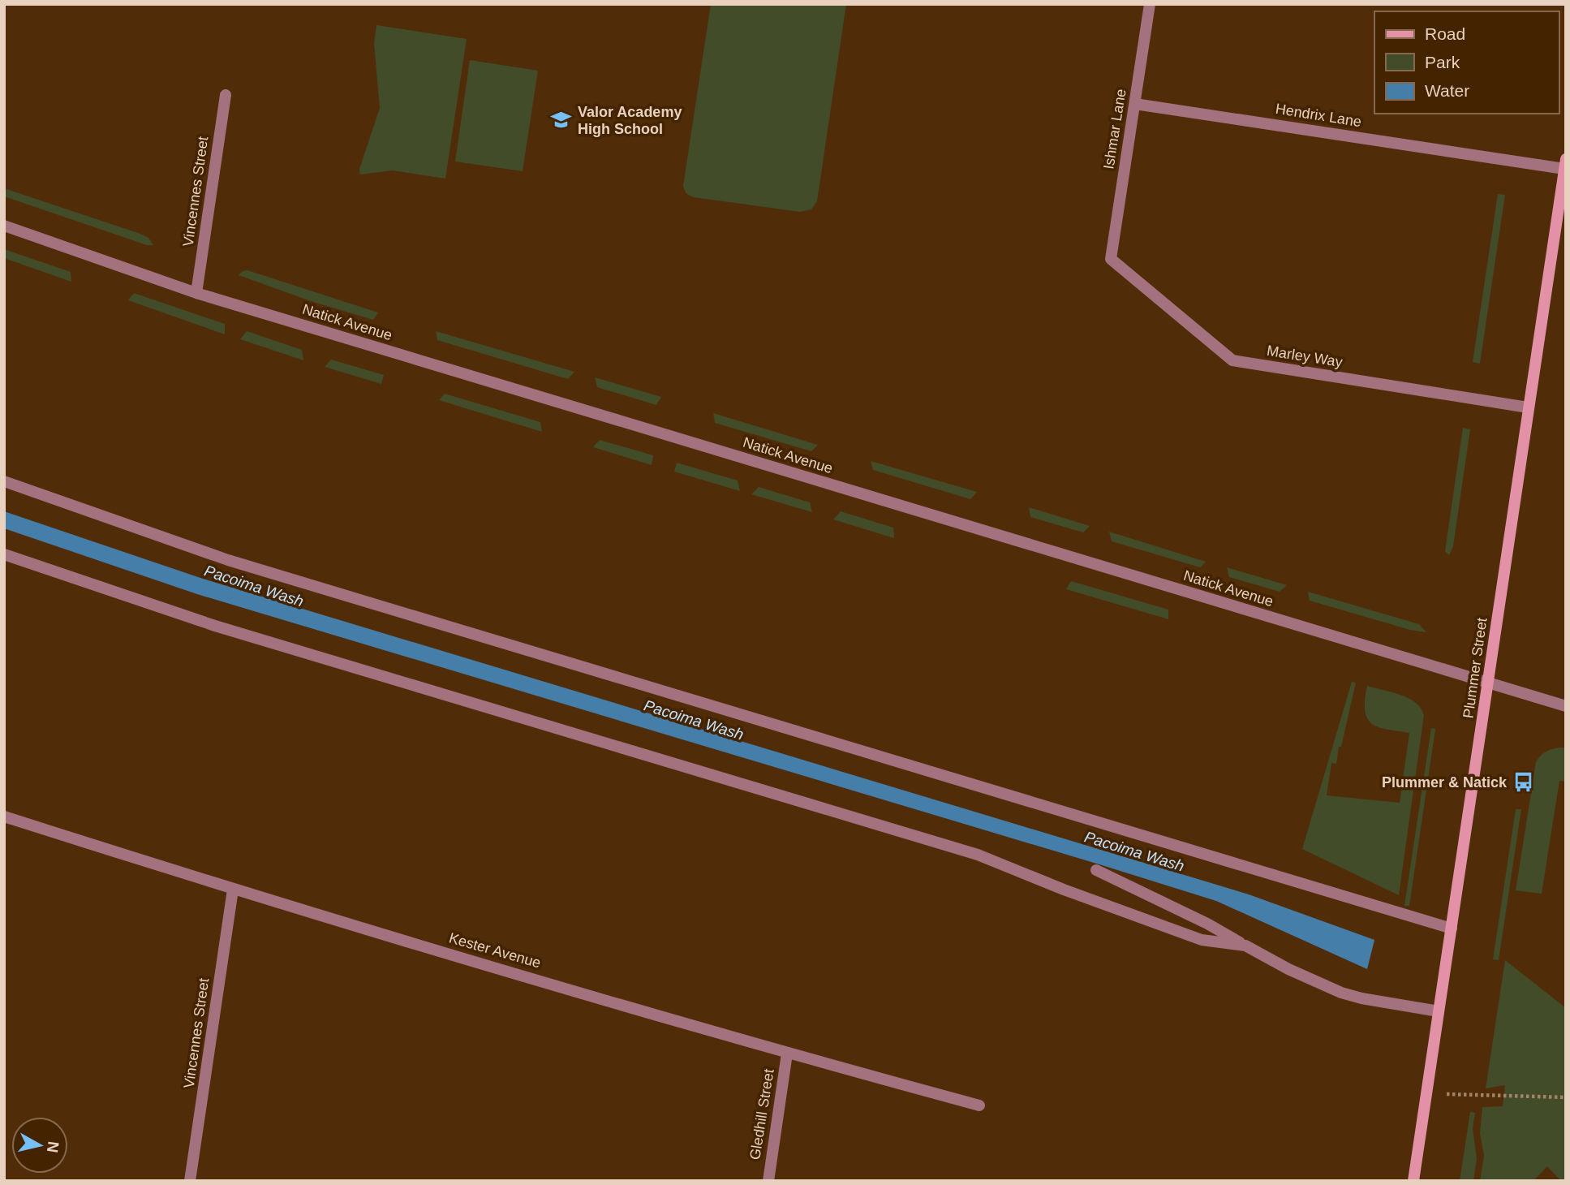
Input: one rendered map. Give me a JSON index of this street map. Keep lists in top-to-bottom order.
{
  "streets": {
    "main road": ["Plummer Street"],
    "street": [
      "Hendrix Lane",
      "Ishmar Lane",
      "Vincennes Street",
      "Natick Avenue",
      "Marley Way",
      "Kester Avenue",
      "Gledhill Street"
    ]
  },
  "crossings": [
    ["Hendrix Lane", "Ishmar Lane"],
    ["Hendrix Lane", "Plummer Street"],
    ["Ishmar Lane", "Marley Way"],
    ["Vincennes Street", "Natick Avenue"],
    ["Vincennes Street", "Kester Avenue"],
    ["Natick Avenue", "Plummer Street"],
    ["Marley Way", "Plummer Street"],
    ["Kester Avenue", "Gledhill Street"]
  ],
  "water": ["Pacoima Wash"],
  "places": {
    "school or university": ["Valor Academy High School"],
    "bus stop": ["Plummer & Natick"]
  },
  "legend": ["Road", "Park", "Water"],
  "north": "right"
}
